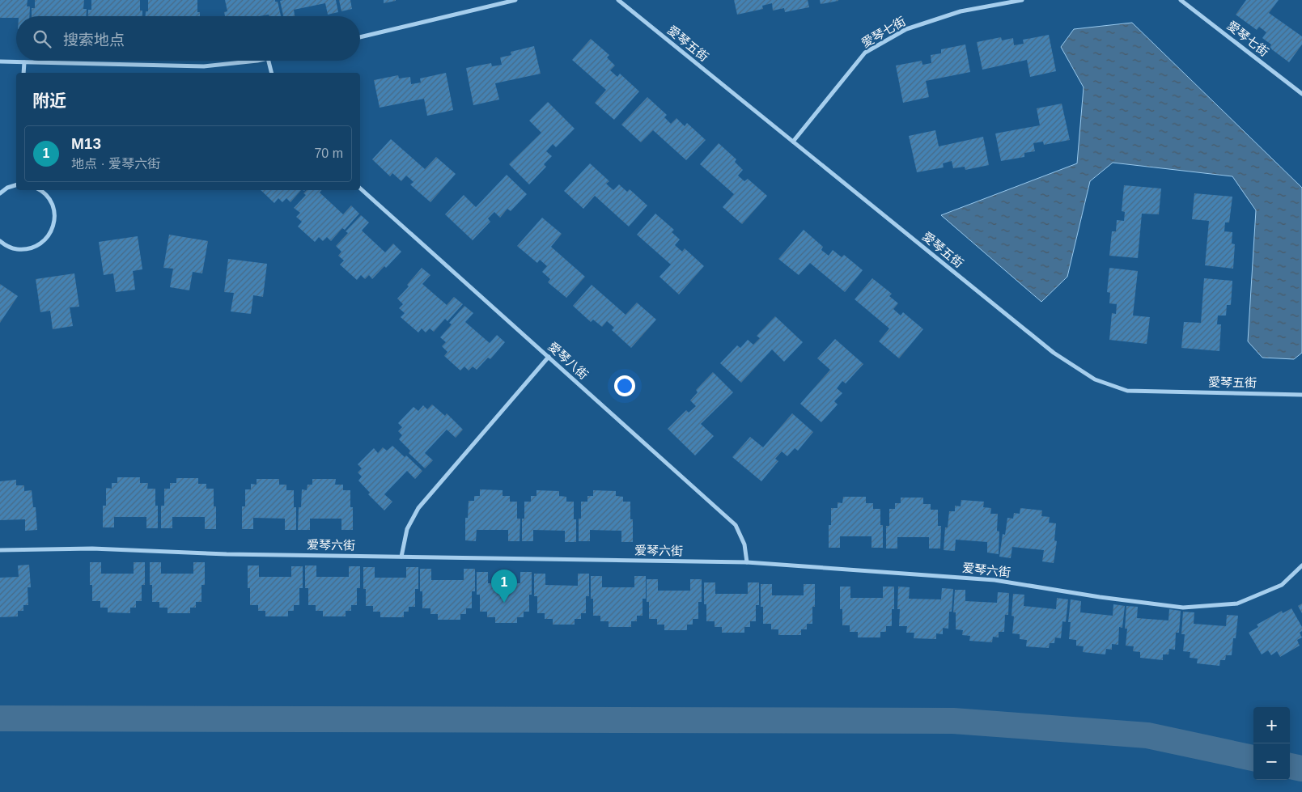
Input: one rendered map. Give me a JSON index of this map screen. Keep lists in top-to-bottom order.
{
  "streets": {
    "street": [
      "愛琴七街",
      "愛琴五街",
      "愛琴八街",
      "爱琴六街"
    ]
  },
  "crossings": [
    ["愛琴七街", "愛琴五街"],
    ["愛琴八街", "爱琴六街"]
  ],
  "page": {
    "search": "搜索地点",
    "heading": "附近",
    "list": [
      {
        "mark": "1",
        "name": "M13",
        "note": "地点 · 爱琴六街",
        "value": "70 m"
      }
    ],
    "pins": "1",
    "map_buttons": ["+", "−"]
  }
}
